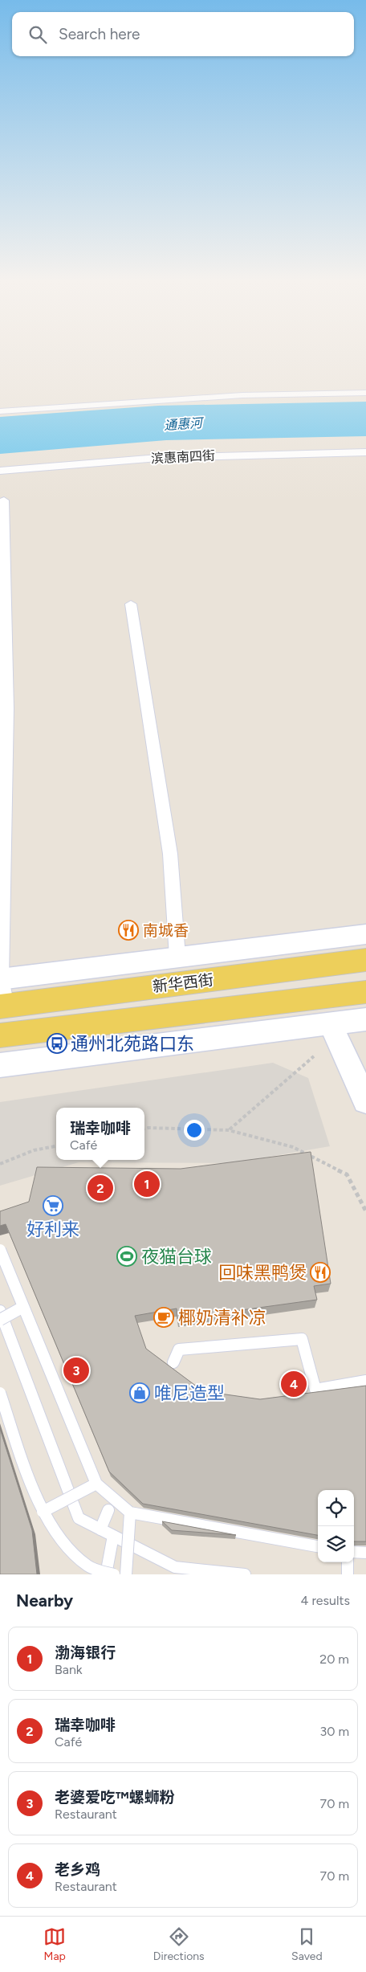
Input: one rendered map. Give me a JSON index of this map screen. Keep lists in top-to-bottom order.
{
  "streets": {
    "main road": ["新华西街"],
    "street": ["滨惠南四街"]
  },
  "water": ["通惠河"],
  "places": {
    "restaurant": ["南城香", "回味黑鸭煲"],
    "bus stop": ["通州北苑路口东"],
    "supermarket": ["好利来"],
    "sports": ["夜猫台球"],
    "cafe": ["椰奶清补凉"],
    "shop": ["唯尼造型"]
  },
  "page": {
    "search": "Search here",
    "popup": ["瑞幸咖啡", "Café"],
    "pins": [
      "1",
      "2",
      "3",
      "4"
    ],
    "heading": ["Nearby", "4 results"],
    "list": [
      {
        "mark": "1",
        "name": "渤海银行",
        "note": "Bank",
        "value": "20 m"
      },
      {
        "mark": "2",
        "name": "瑞幸咖啡",
        "note": "Café",
        "value": "30 m"
      },
      {
        "mark": "3",
        "name": "老婆爱吃™螺蛳粉",
        "note": "Restaurant",
        "value": "70 m"
      },
      {
        "mark": "4",
        "name": "老乡鸡",
        "note": "Restaurant",
        "value": "70 m"
      }
    ],
    "nav": ["Map", "Directions", "Saved"]
  }
}
